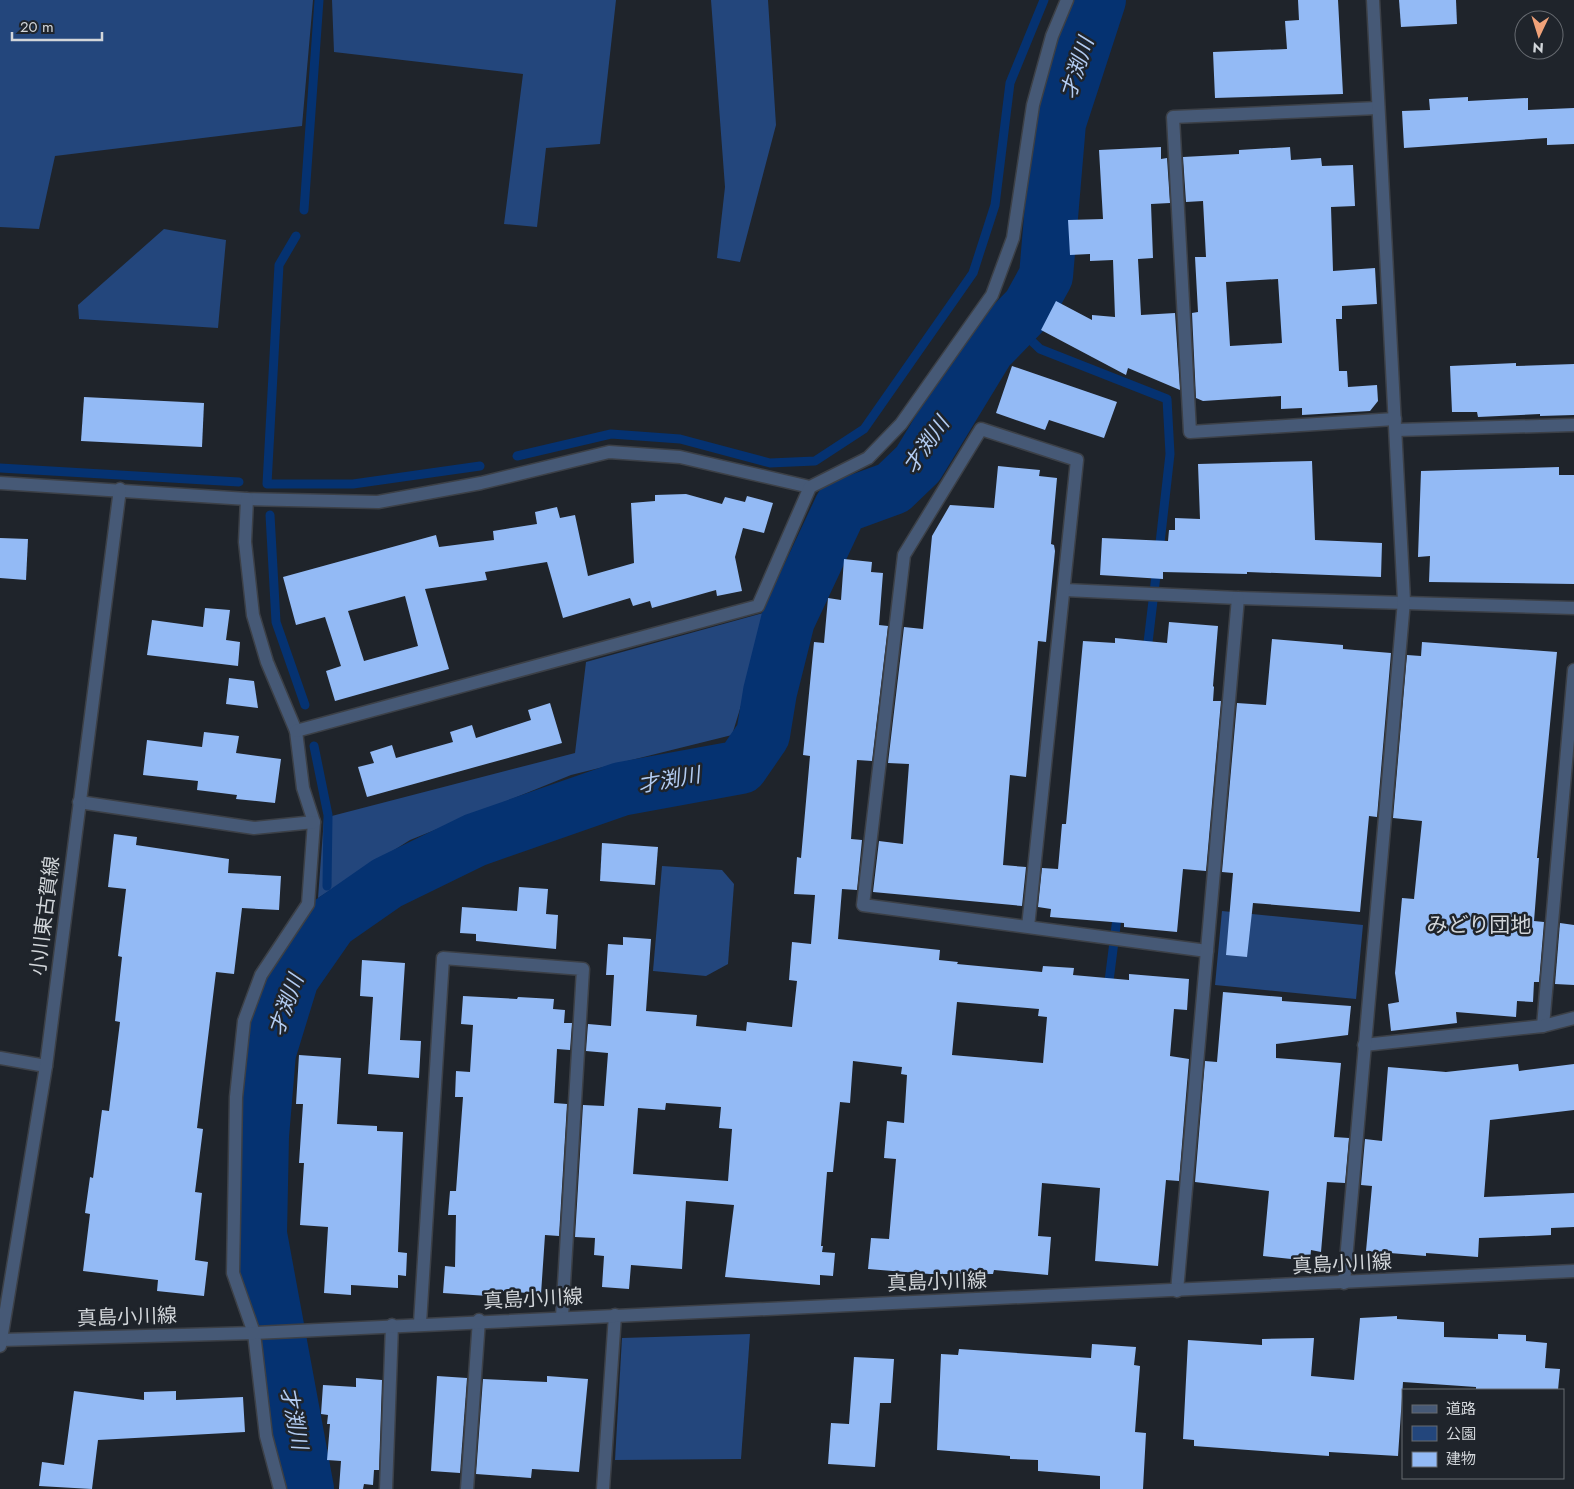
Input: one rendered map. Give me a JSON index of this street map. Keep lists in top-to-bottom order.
{
  "streets": {
    "street": ["小川東古賀線", "真島小川線"]
  },
  "crossings": [
    ["小川東古賀線", "真島小川線"]
  ],
  "districts": ["みどり団地"],
  "water": ["才渕川"],
  "legend": ["道路", "公園", "建物"],
  "scale_bar": "20 m",
  "north": "bottom"
}
